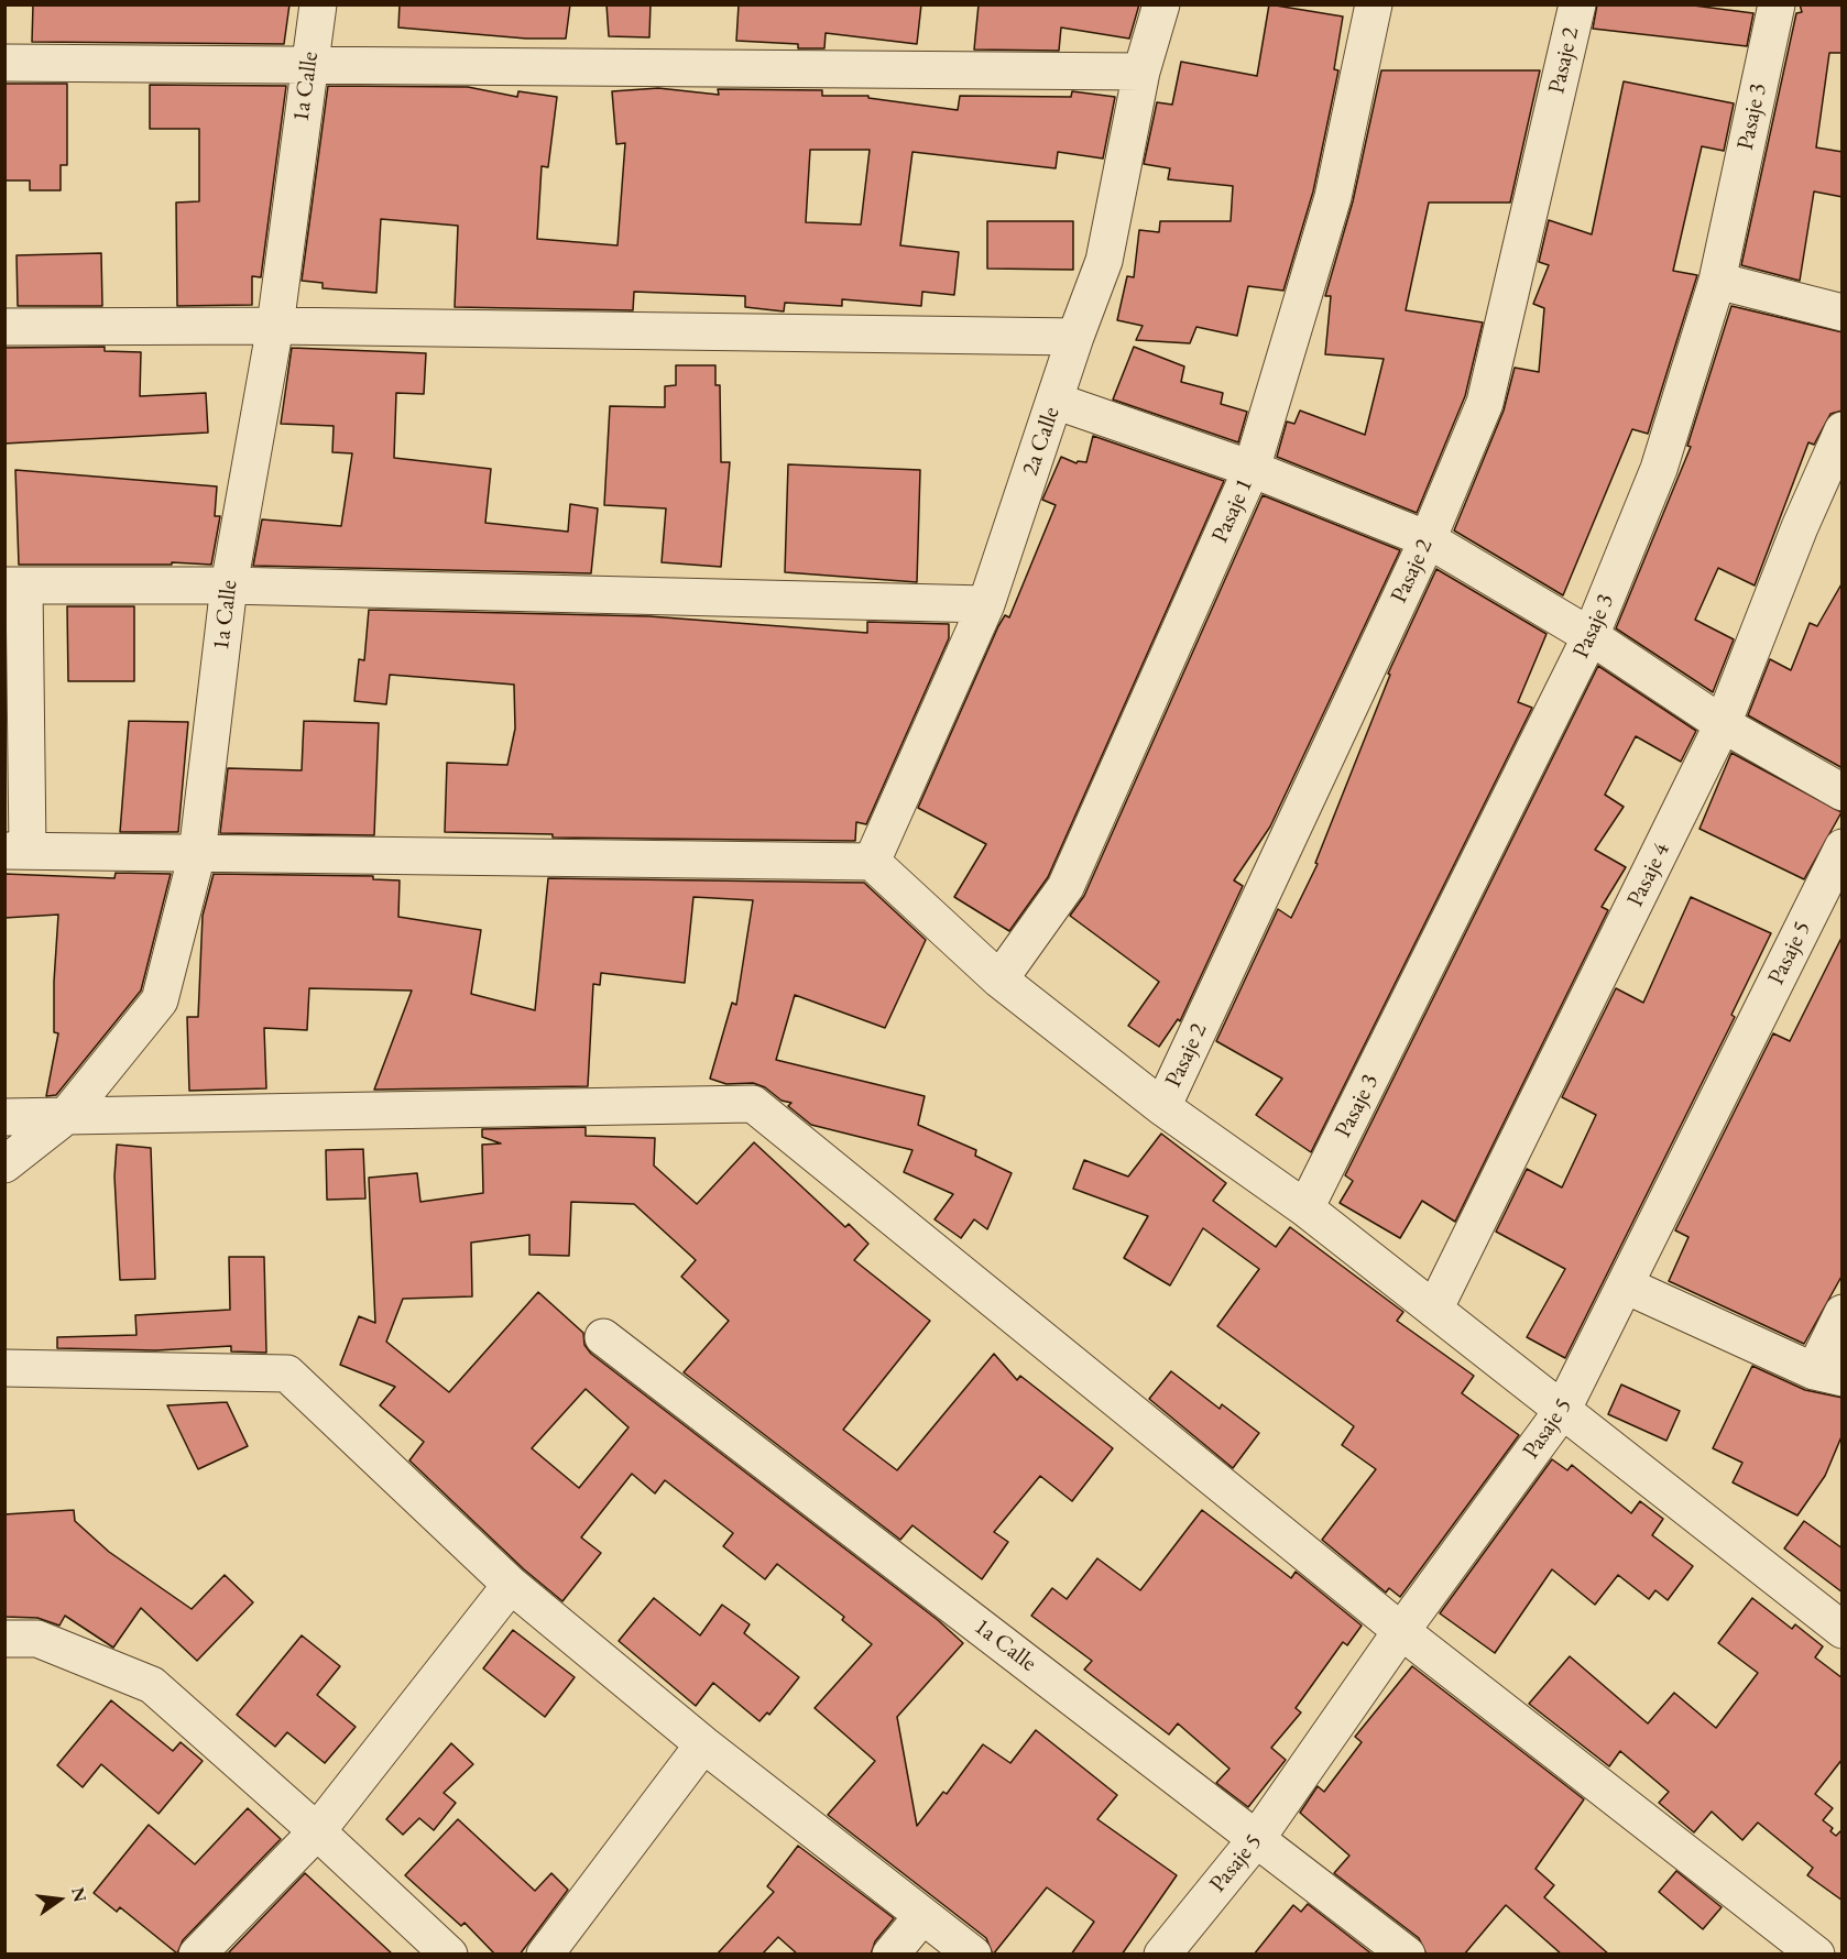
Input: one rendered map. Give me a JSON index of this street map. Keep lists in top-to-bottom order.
{
  "streets": {
    "street": [
      "Pasaje 2",
      "1a Calle",
      "Pasaje 3",
      "2a Calle",
      "Pasaje 1",
      "Pasaje 4",
      "Pasaje 5"
    ]
  },
  "crossings": [
    ["1a Calle", "Pasaje 5"]
  ],
  "north": "right"
}
